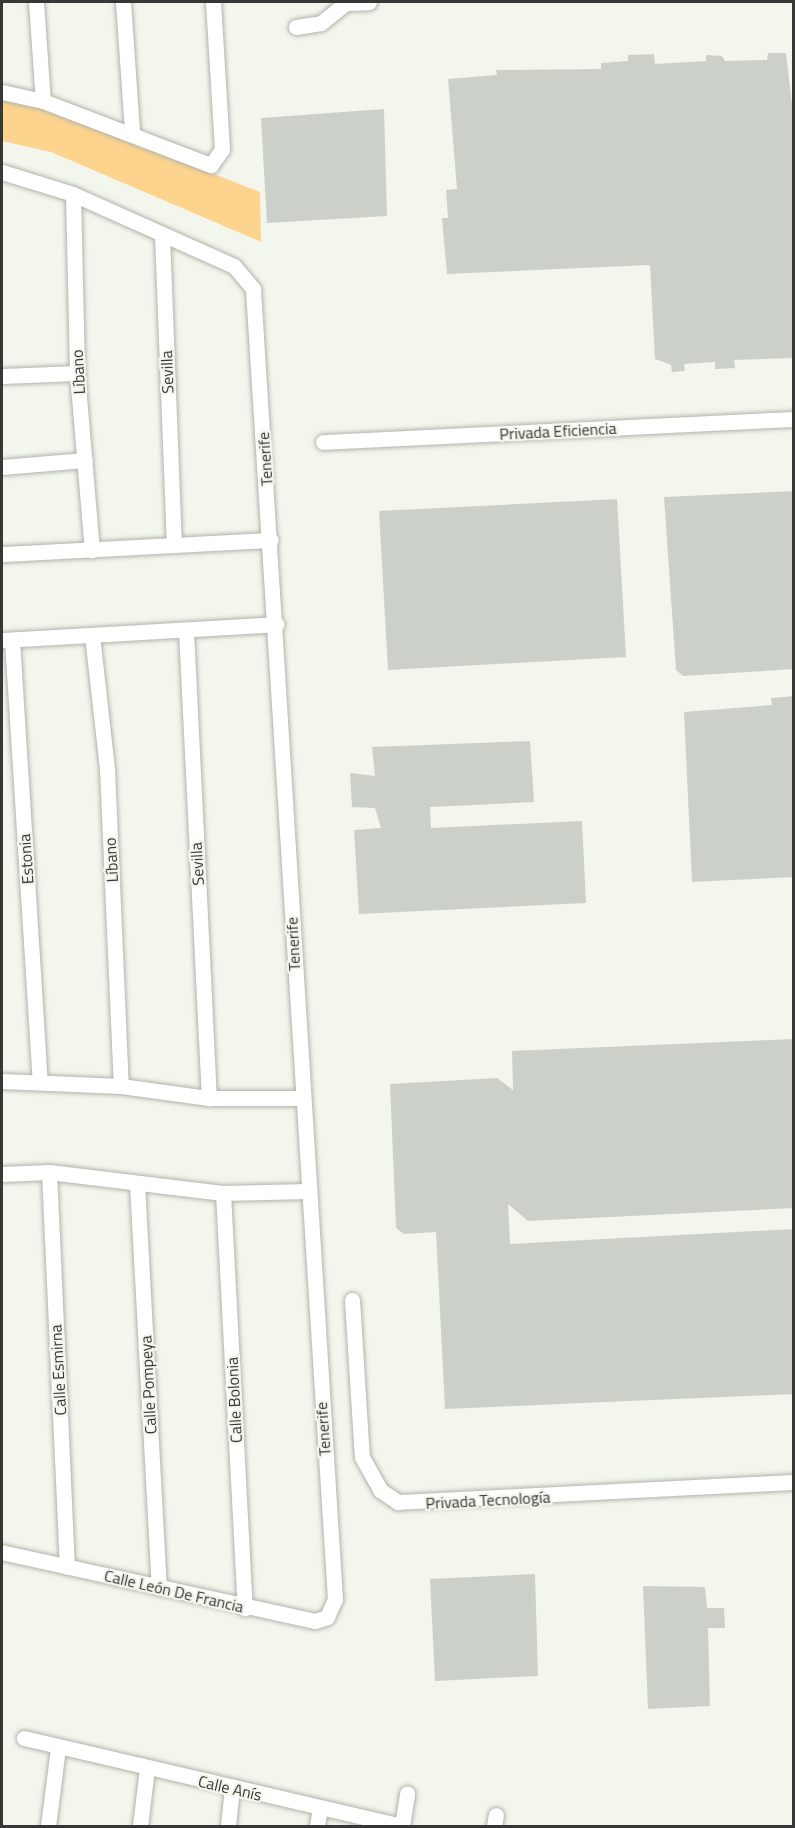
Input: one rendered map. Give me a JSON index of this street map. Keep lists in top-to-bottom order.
{
  "streets": {
    "street": [
      "Líbano",
      "Sevilla",
      "Privada Eficiencia",
      "Tenerife",
      "Estonia",
      "Calle Esmirna",
      "Calle Pompeya",
      "Calle Bolonia",
      "Privada Tecnología",
      "Calle León De Francia",
      "Calle Anís"
    ]
  },
  "crossings": [
    ["Sevilla", "Tenerife"],
    ["Tenerife", "Calle León De Francia"],
    ["Calle Esmirna", "Calle León De Francia"],
    ["Calle Pompeya", "Calle León De Francia"],
    ["Calle Bolonia", "Calle León De Francia"]
  ]
}
